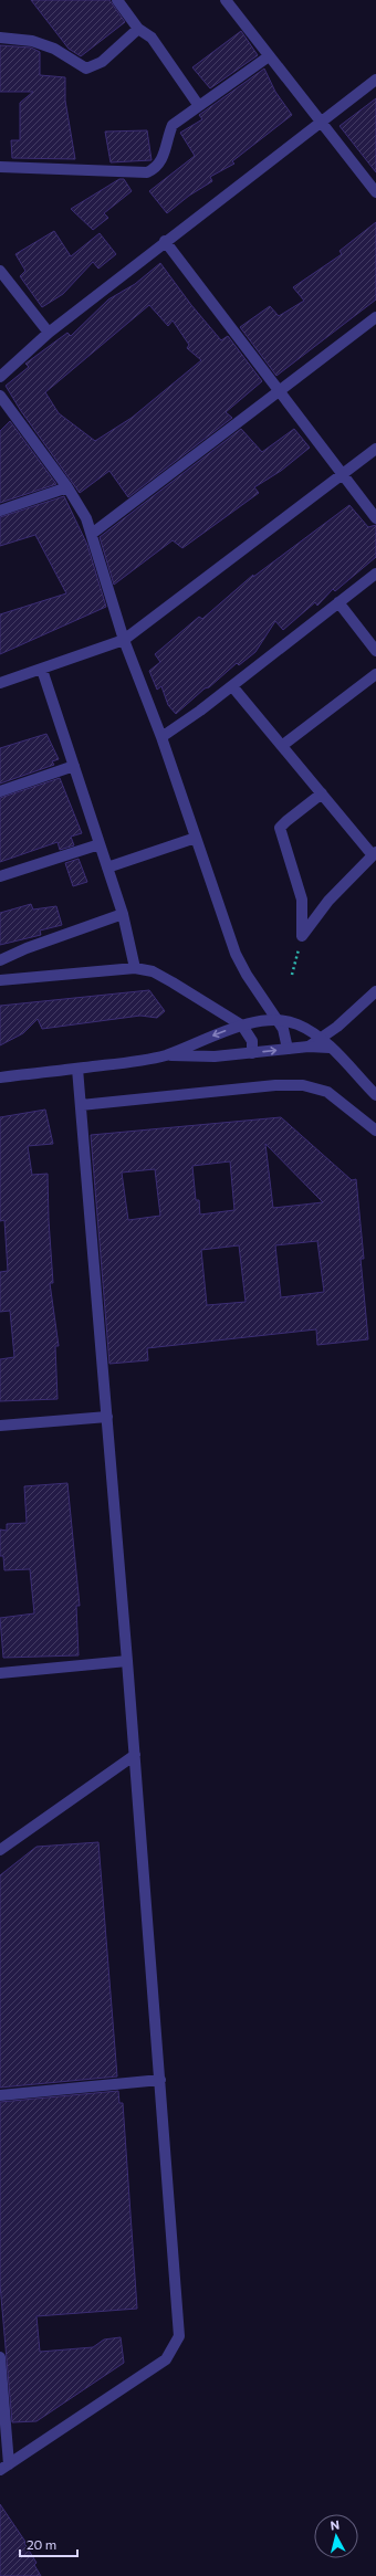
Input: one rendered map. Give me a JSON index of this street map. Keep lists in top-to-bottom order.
{
  "scale_bar": "20 m",
  "north": "top"
}
